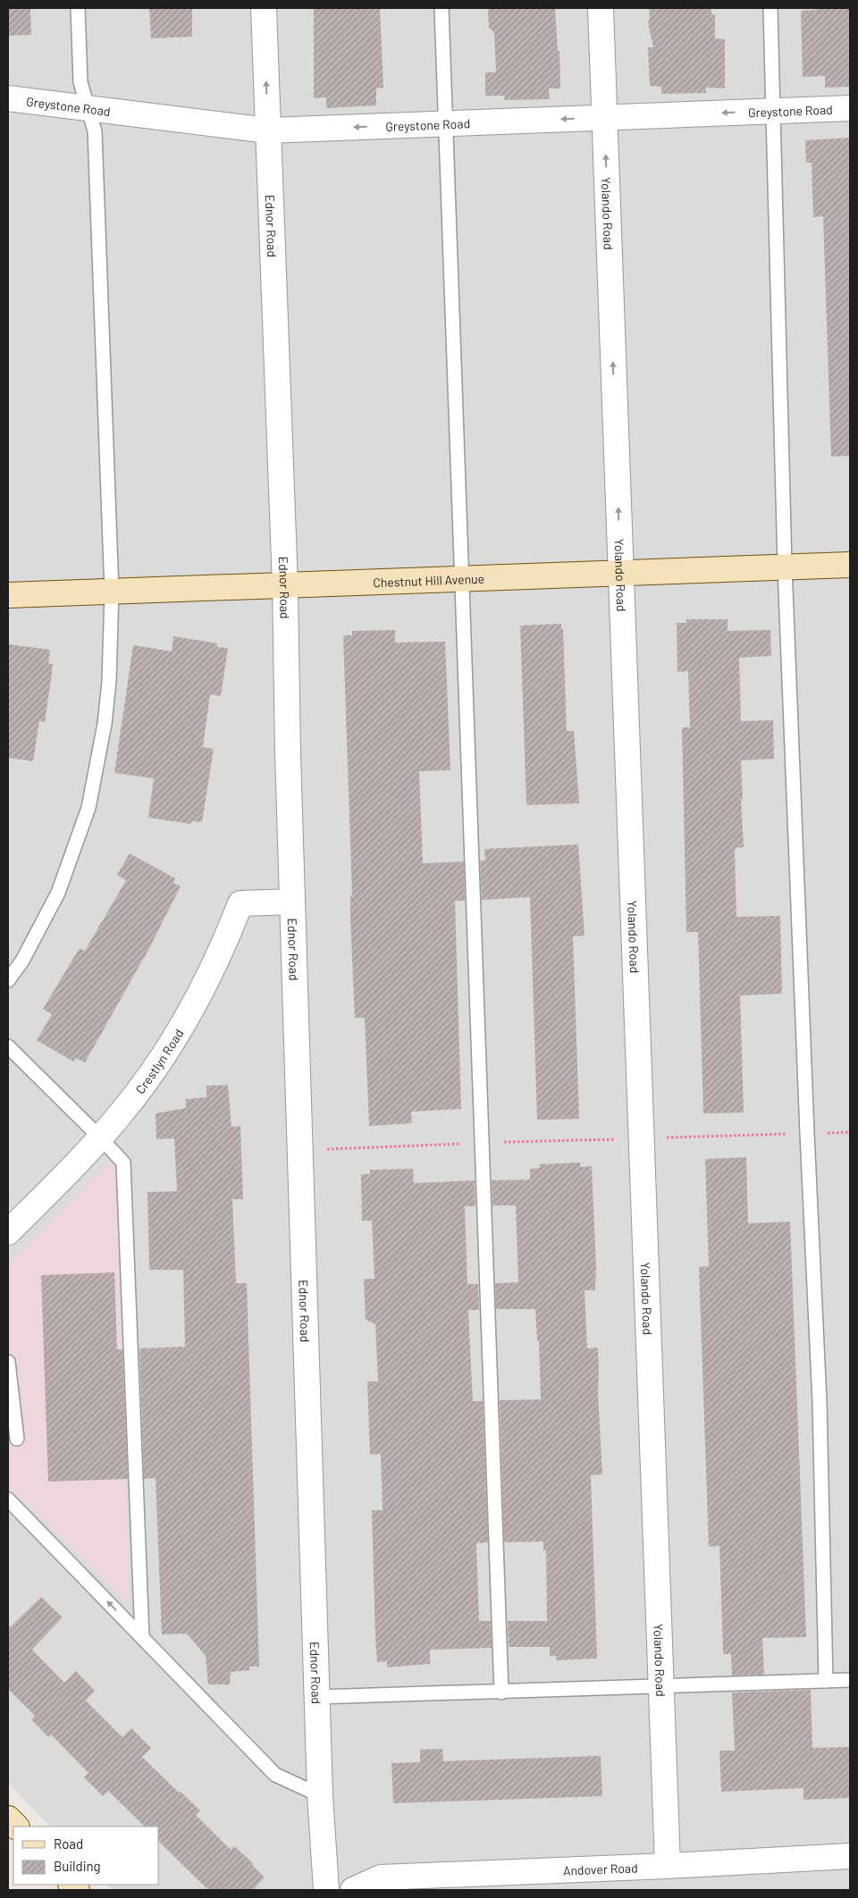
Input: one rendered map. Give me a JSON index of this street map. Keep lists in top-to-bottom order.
{
  "streets": {
    "street": [
      "Greystone Road",
      "Yolando Road",
      "Ednor Road",
      "Chestnut Hill Avenue",
      "Crestlyn Road",
      "Andover Road"
    ]
  },
  "crossings": [
    ["Greystone Road", "Yolando Road"],
    ["Greystone Road", "Ednor Road"],
    ["Yolando Road", "Chestnut Hill Avenue"],
    ["Yolando Road", "Andover Road"],
    ["Ednor Road", "Chestnut Hill Avenue"],
    ["Ednor Road", "Crestlyn Road"]
  ],
  "one_way": ["Greystone Road"],
  "legend": ["Road", "Building"]
}
